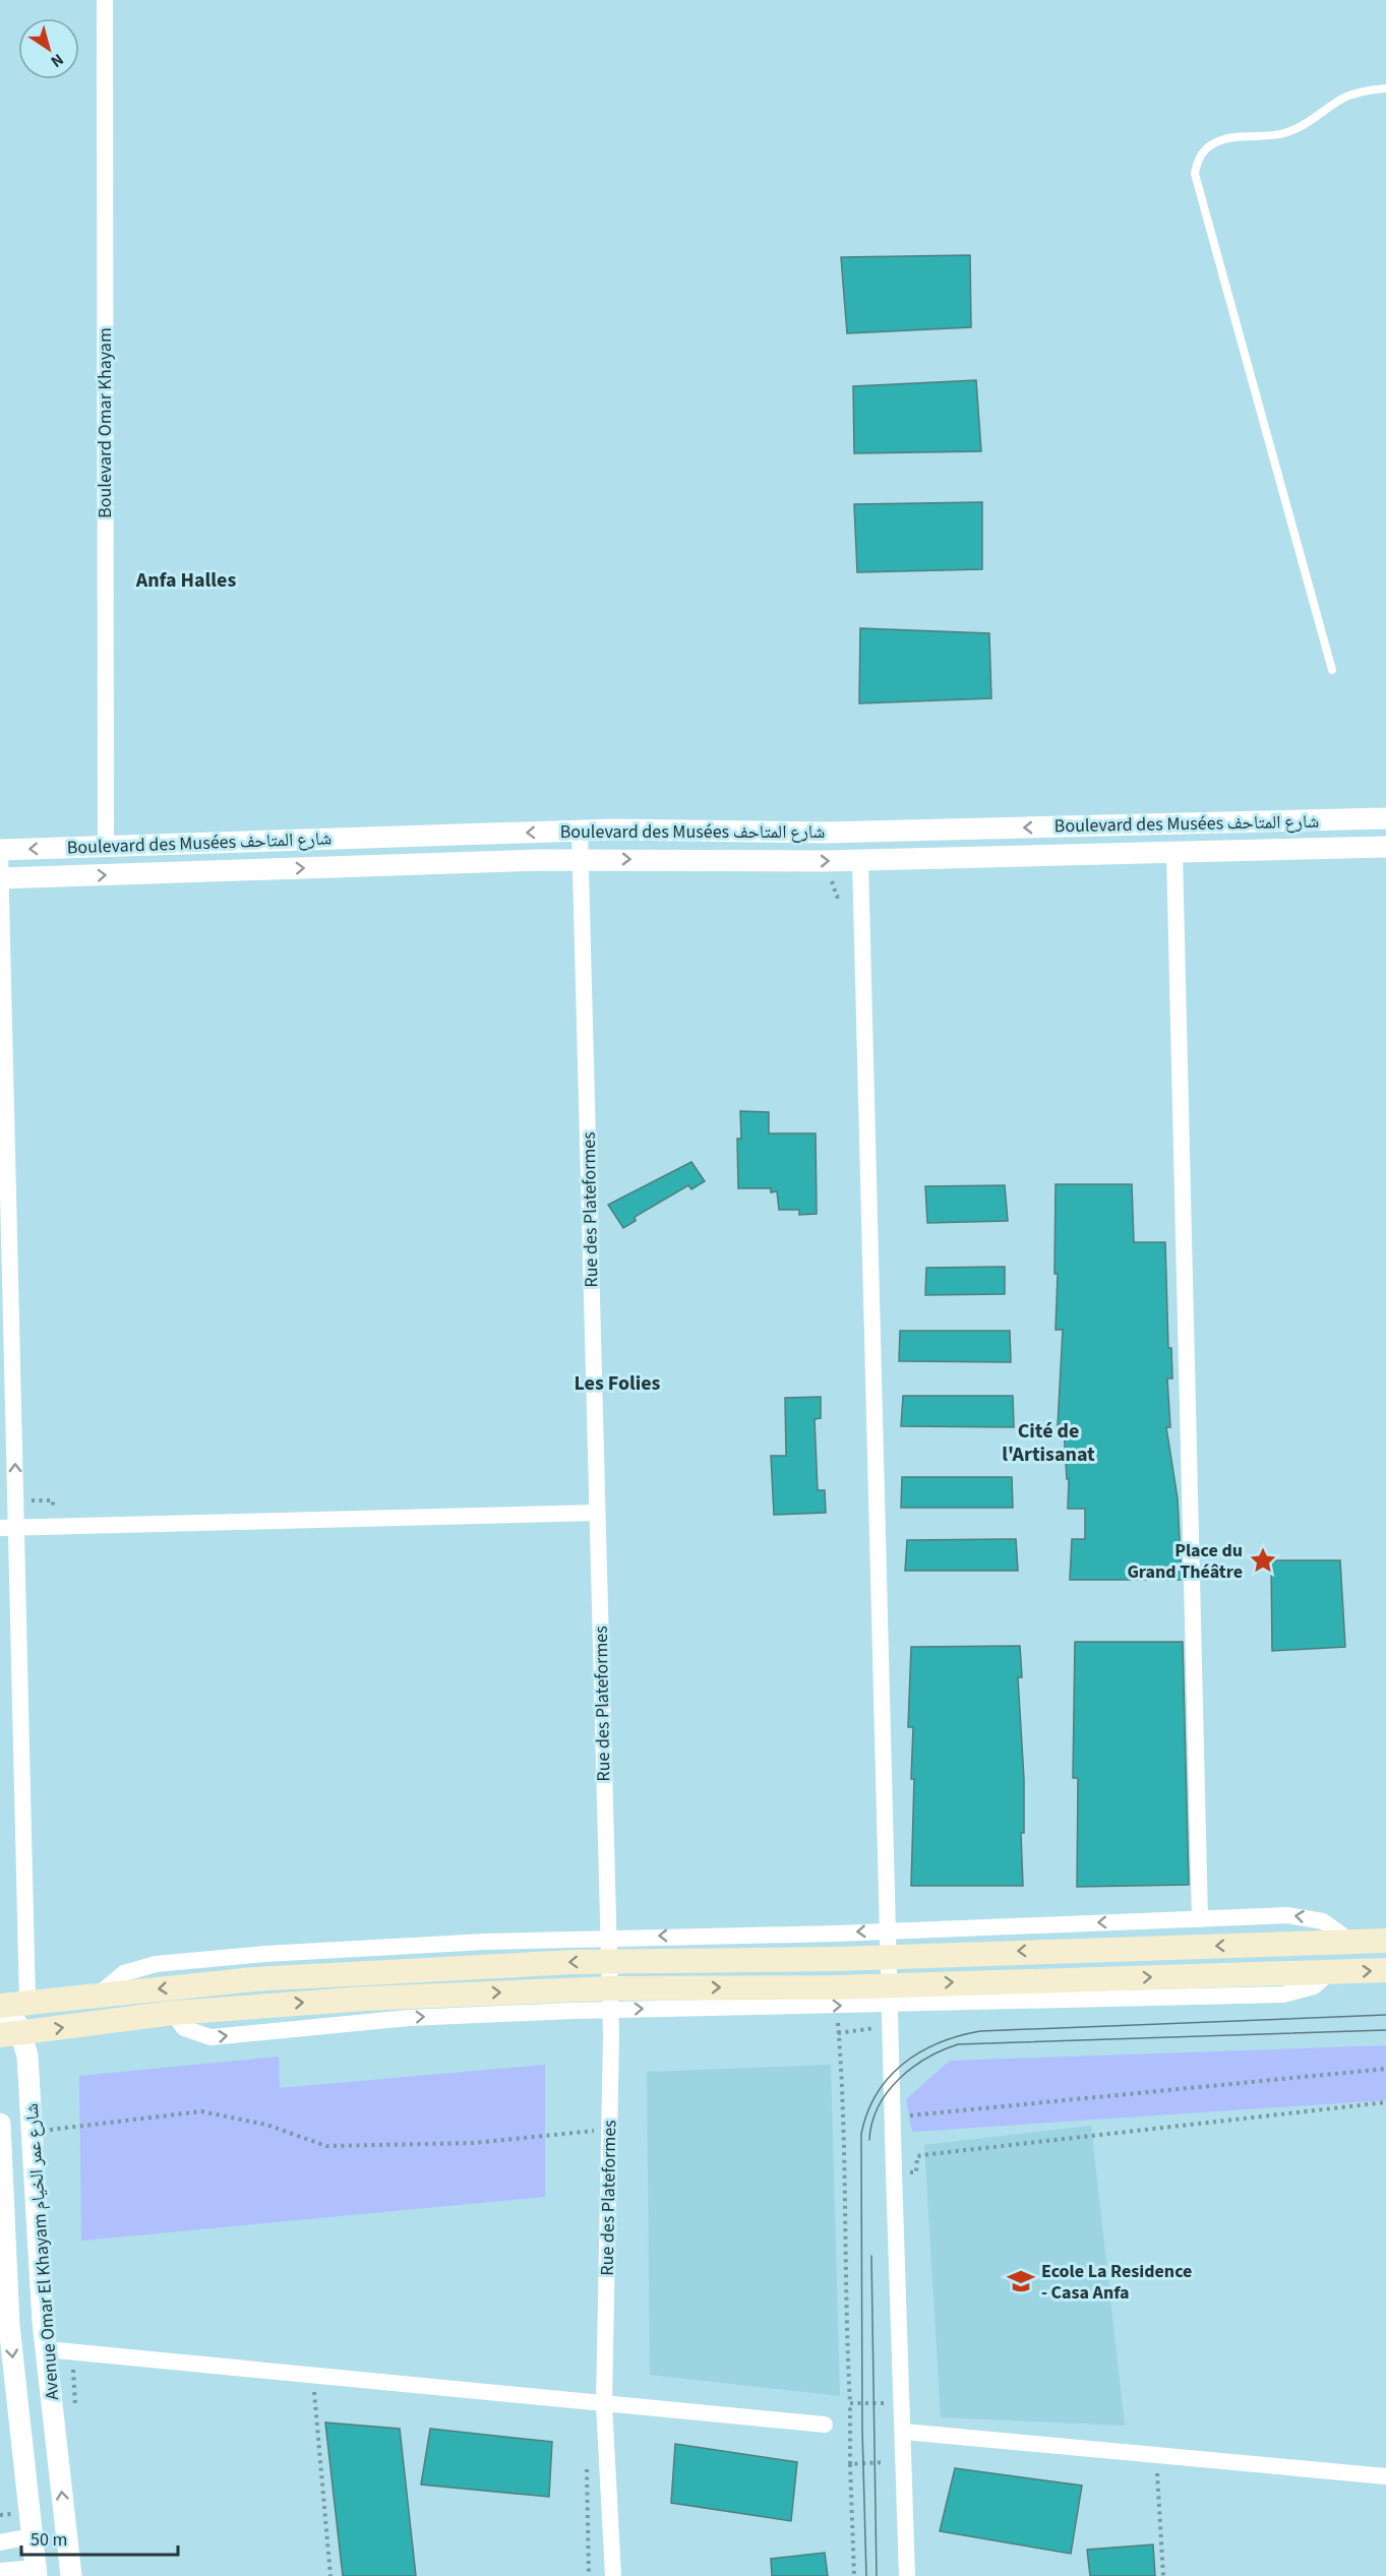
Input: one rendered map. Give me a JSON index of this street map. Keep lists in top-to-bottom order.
{
  "streets": {
    "street": [
      "Boulevard Omar Khayam",
      "Boulevard des Musées شارع المتاحف",
      "Rue des Plateformes",
      "Avenue Omar El Khayam شارع عمر الخيام"
    ]
  },
  "crossings": [
    ["Boulevard Omar Khayam", "Boulevard des Musées شارع المتاحف"],
    ["Boulevard des Musées شارع المتاحف", "Rue des Plateformes"]
  ],
  "districts": ["Anfa Halles", "Les Folies", "Cité de l'Artisanat"],
  "places": {
    "place": ["Place du Grand Théâtre"],
    "school or university": ["Ecole La Residence - Casa Anfa"]
  },
  "scale_bar": "50 m",
  "north": "bottom right"
}
